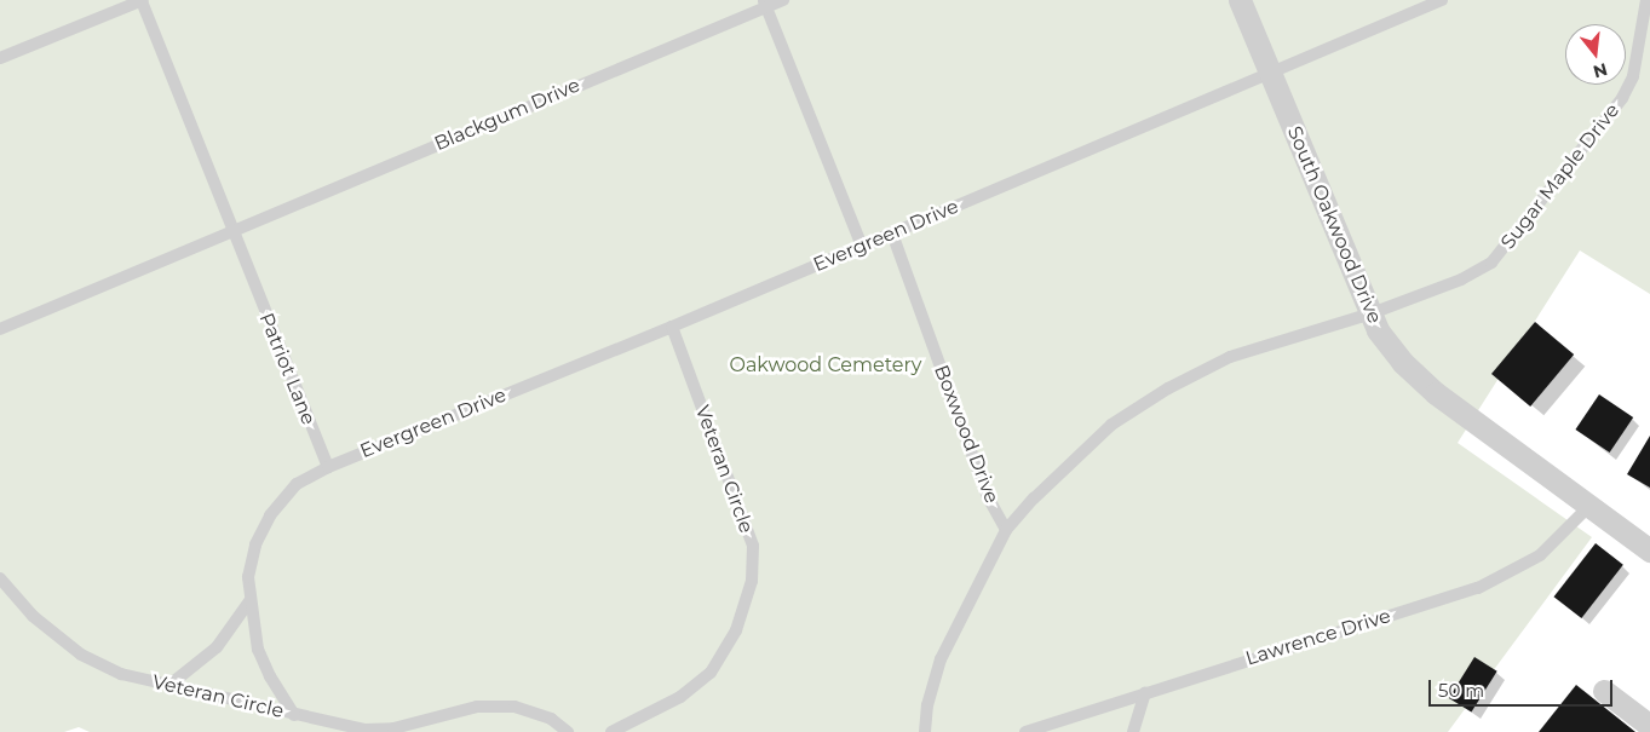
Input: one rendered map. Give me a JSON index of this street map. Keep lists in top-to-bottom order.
{
  "streets": {
    "street": ["South Oakwood Drive"],
    "lane": [
      "Blackgum Drive",
      "Sugar Maple Drive",
      "Evergreen Drive",
      "Patriot Lane",
      "Boxwood Drive",
      "Veteran Circle",
      "Lawrence Drive"
    ]
  },
  "crossings": [
    ["Blackgum Drive", "Patriot Lane"],
    ["Sugar Maple Drive", "South Oakwood Drive"],
    ["Sugar Maple Drive", "Boxwood Drive"],
    ["South Oakwood Drive", "Evergreen Drive"],
    ["South Oakwood Drive", "Lawrence Drive"],
    ["Evergreen Drive", "Patriot Lane"],
    ["Evergreen Drive", "Boxwood Drive"],
    ["Evergreen Drive", "Veteran Circle"]
  ],
  "parks": ["Oakwood Cemetery"],
  "scale_bar": "50 m",
  "north": "bottom"
}
